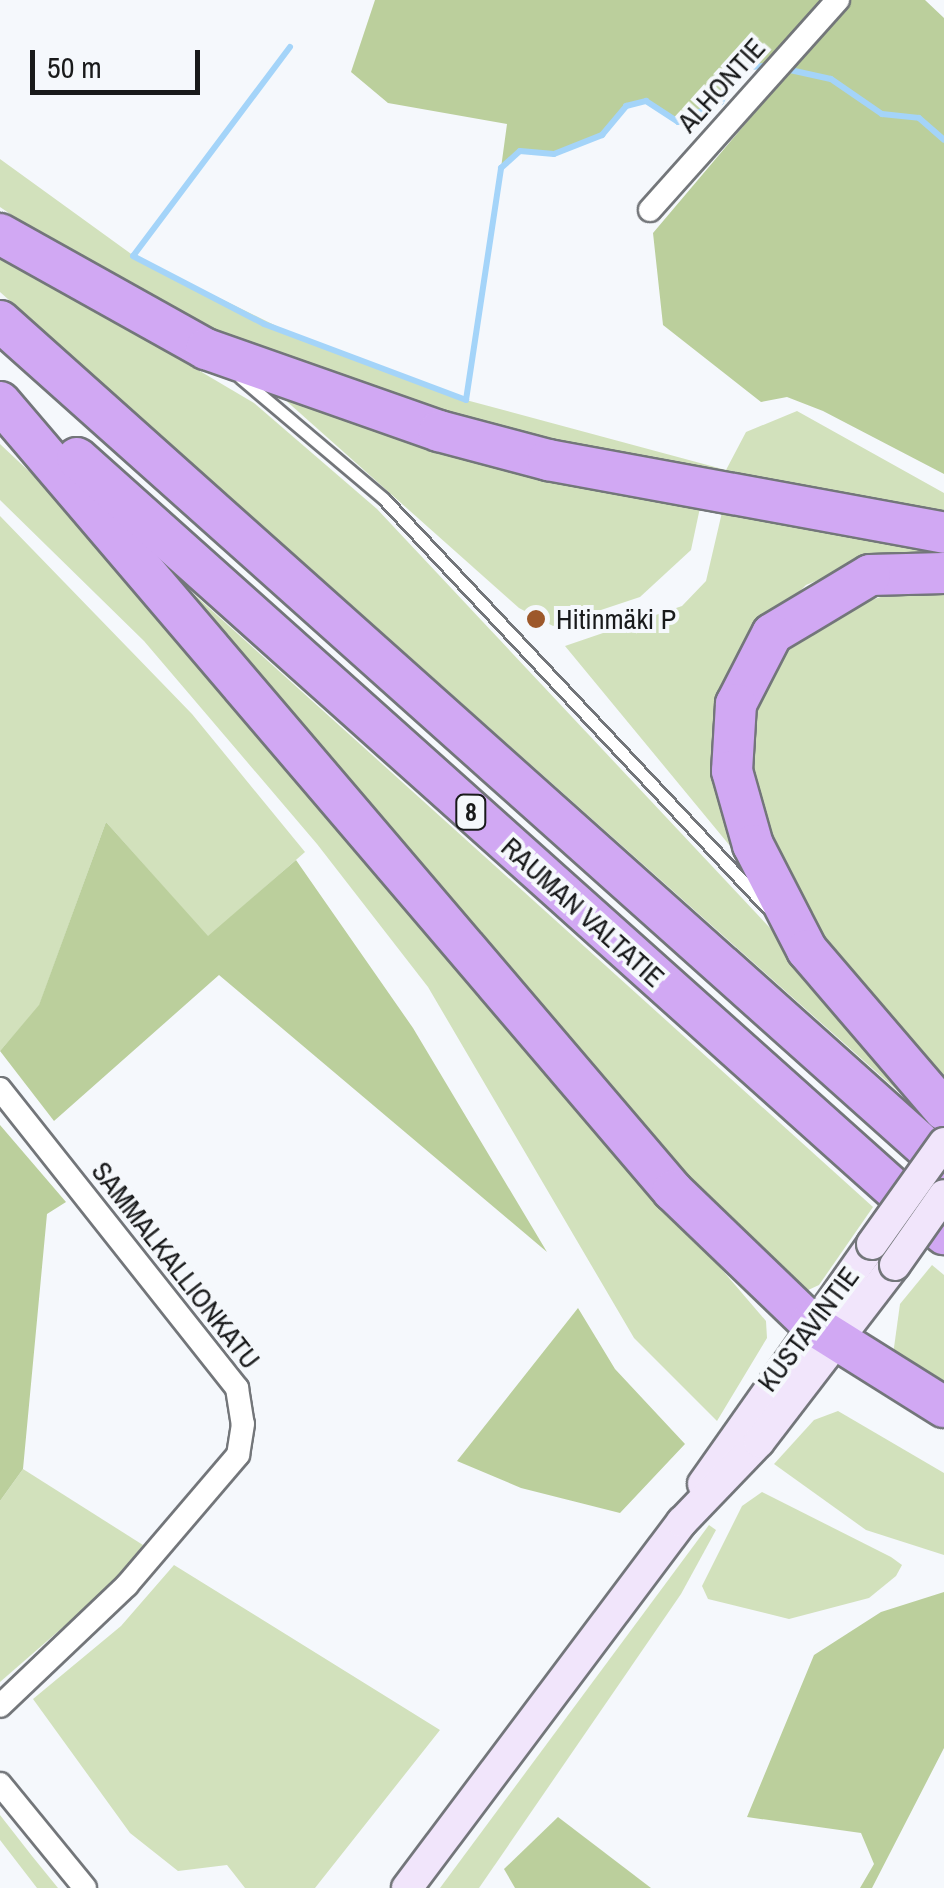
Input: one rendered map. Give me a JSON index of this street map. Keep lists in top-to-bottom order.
{
  "streets": {
    "highway": ["8", "RAUMAN VALTATIE"],
    "main road": ["KUSTAVINTIE"],
    "street": ["ALHONTIE", "SAMMALKALLIONKATU"]
  },
  "places": ["Hitinmäki P"],
  "scale_bar": "50 m"
}
